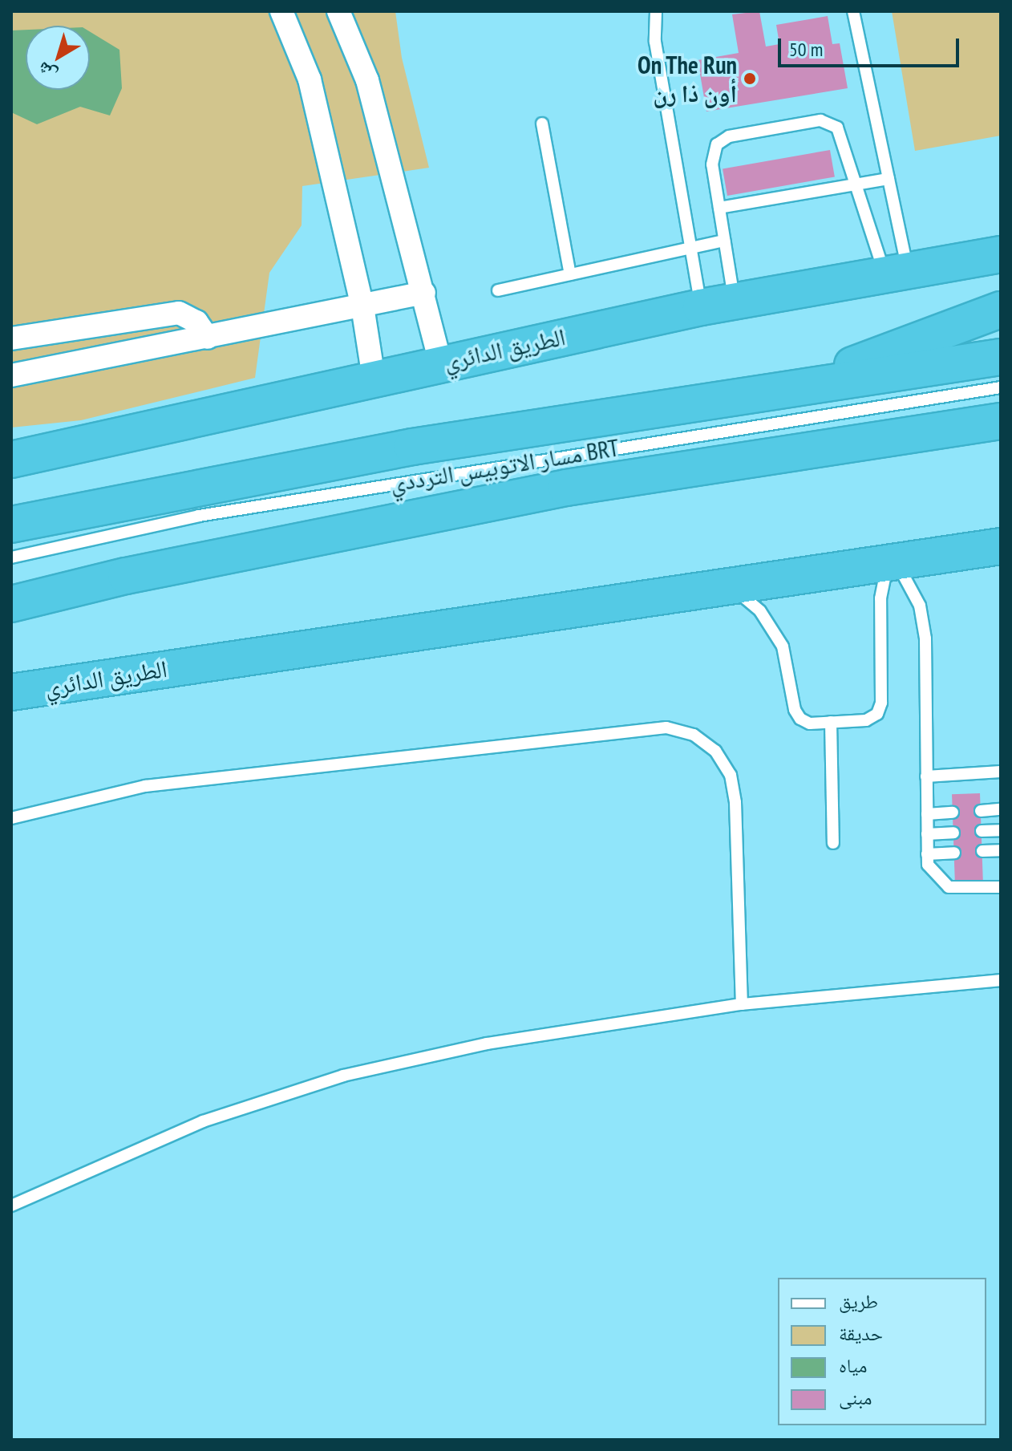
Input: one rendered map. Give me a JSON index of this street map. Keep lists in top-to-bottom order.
{
  "streets": {
    "highway": ["الطريق الدائري"],
    "lane": ["مسار الاتوبيس الترددي BRT"]
  },
  "places": ["On The Run أون ذا رن"],
  "legend": [
    "طريق",
    "حديقة",
    "مياه",
    "مبنى"
  ],
  "scale_bar": "50 m",
  "north": "bottom left"
}
